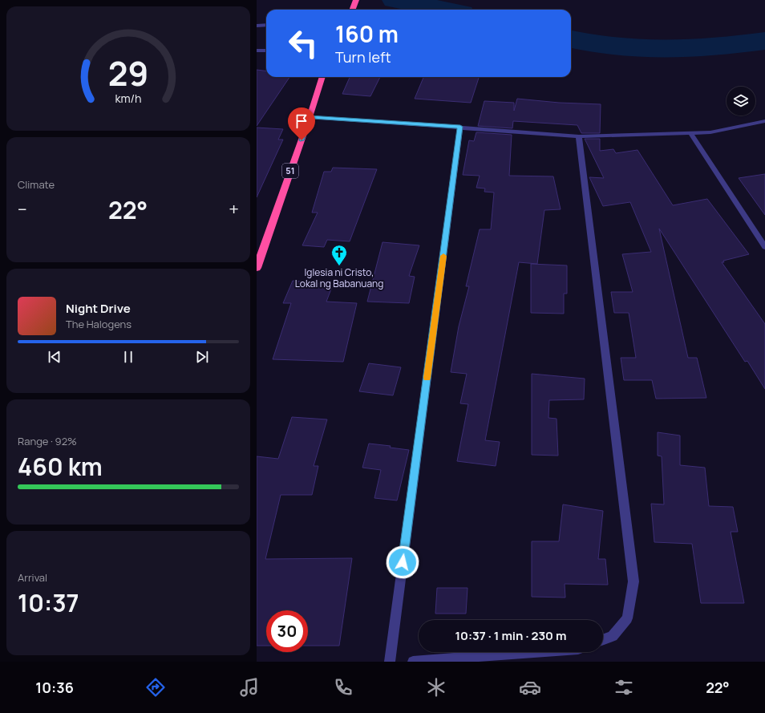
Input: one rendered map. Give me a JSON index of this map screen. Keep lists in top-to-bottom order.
{
  "streets": {
    "highway": ["51"]
  },
  "places": {
    "church": ["Iglesia ni Cristo, Lokal ng Babanuang"]
  },
  "page": {
    "turn": ["160 m", "Turn left"],
    "tile": [
      "Climate",
      ["Range · 92%", "460 km"],
      ["Arrival", "10:37"]
    ],
    "heat": ["−", "22°", "+"],
    "song": ["Night Drive", "The Halogens"],
    "limit": "30",
    "trip": "10:37 · 1 min · 230 m",
    "tabs": ["10:36", "22°"],
    "gauge": ["29", "km/h"]
  }
}
